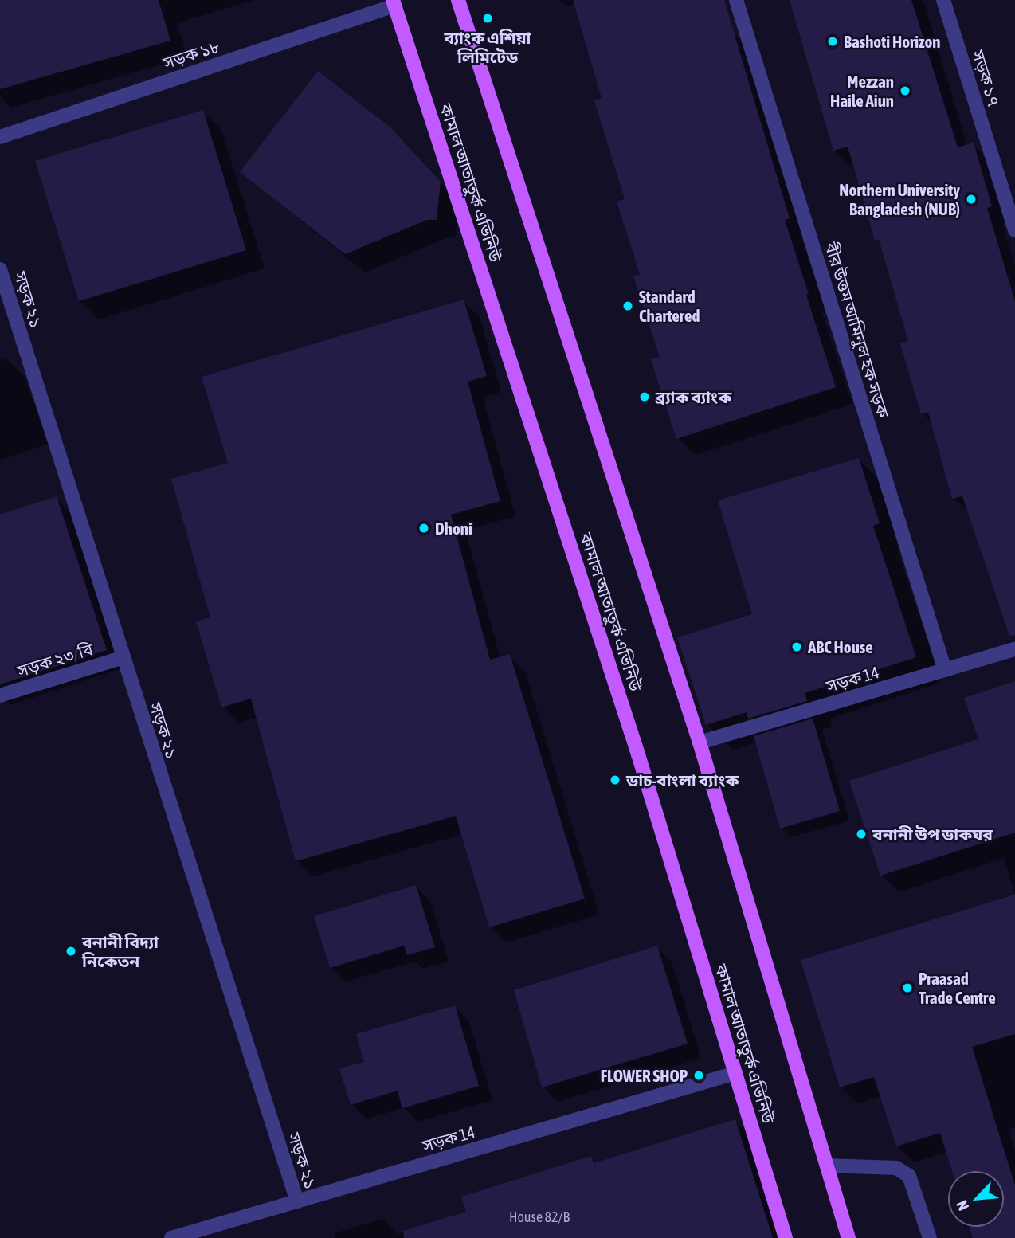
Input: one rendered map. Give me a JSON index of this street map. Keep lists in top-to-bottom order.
{
  "streets": {
    "main road": ["কামাল আতাতুর্ক এভিনিউ"],
    "street": [
      "সড়ক ১৮",
      "সড়ক ১৭",
      "সড়ক ২১",
      "বীর উত্তম আমিনুল হক সড়ক",
      "সড়ক ২৩/বি",
      "সড়ক 14"
    ]
  },
  "crossings": [
    ["সড়ক ১৮", "কামাল আতাতুর্ক এভিনিউ"],
    ["কামাল আতাতুর্ক এভিনিউ", "সড়ক 14"],
    ["সড়ক ২১", "সড়ক ২৩/বি"],
    ["সড়ক ২১", "সড়ক 14"],
    ["বীর উত্তম আমিনুল হক সড়ক", "সড়ক 14"]
  ],
  "places": [
    "ব্যাংক এশিয়া লিমিটেড",
    "Bashoti Horizon",
    "Mezzan Haile Aiun",
    "Northern University Bangladesh (NUB)",
    "Standard Chartered",
    "ব্র্যাক ব্যাংক",
    "Dhoni",
    "ABC House",
    "ডাচ-বাংলা ব্যাংক",
    "বনানী উপ ডাকঘর",
    "বনানী বিদ্যা নিকেতন",
    "Praasad Trade Centre",
    "FLOWER SHOP"
  ],
  "house_numbers": ["House 82/B"],
  "north": "bottom left"
}
